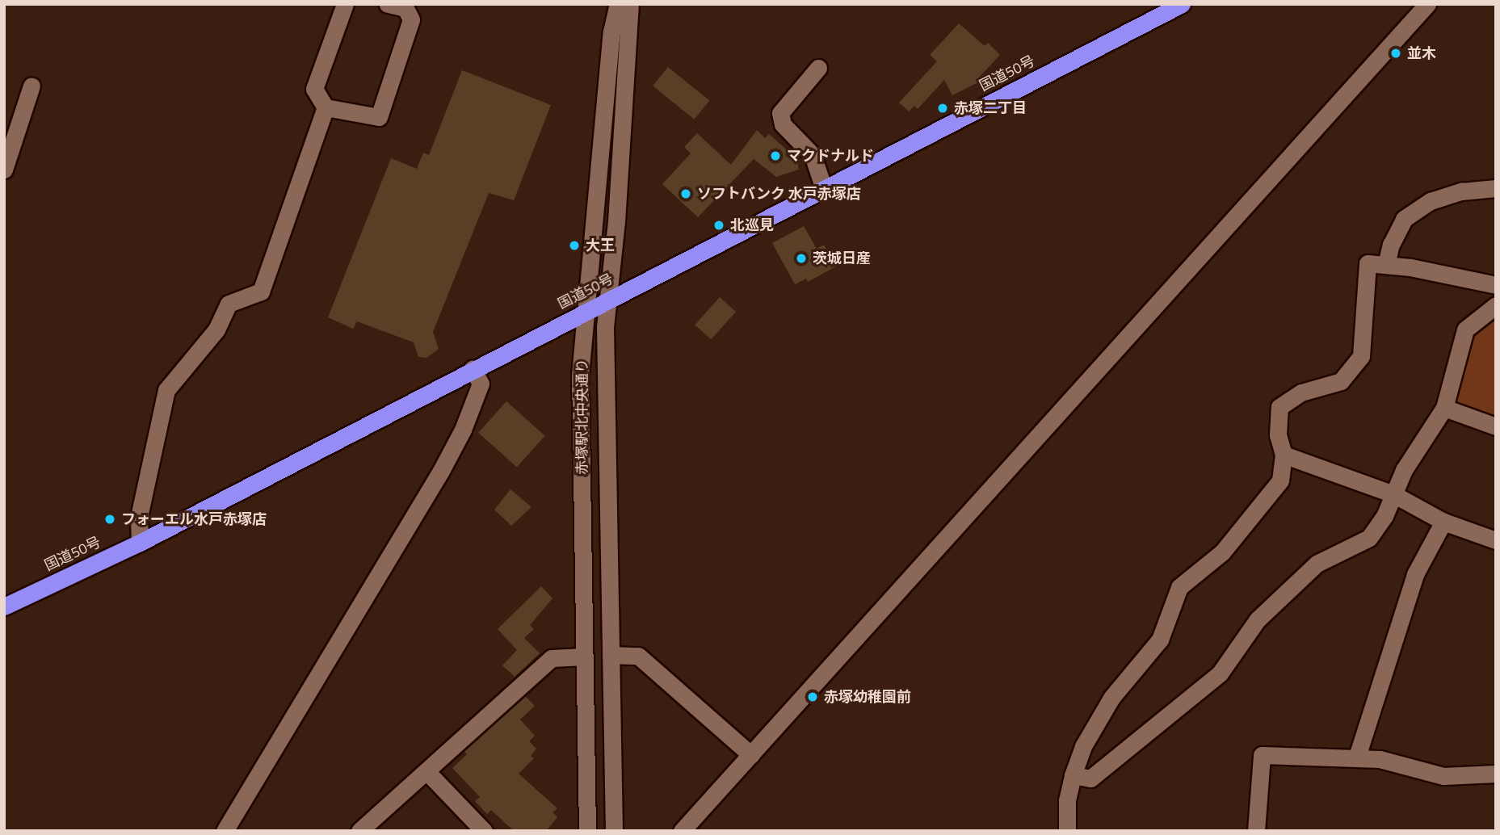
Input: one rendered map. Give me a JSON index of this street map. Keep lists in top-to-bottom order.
{
  "streets": {
    "highway": ["国道50号"],
    "street": ["赤塚駅北中央通り"]
  },
  "crossings": [
    ["国道50号", "赤塚駅北中央通り"]
  ],
  "places": [
    "並木",
    "赤塚二丁目",
    "マクドナルド",
    "ソフトバンク 水戸赤塚店",
    "北巡見",
    "大王",
    "茨城日産",
    "フォーエル水戸赤塚店",
    "赤塚幼稚園前"
  ]
}
